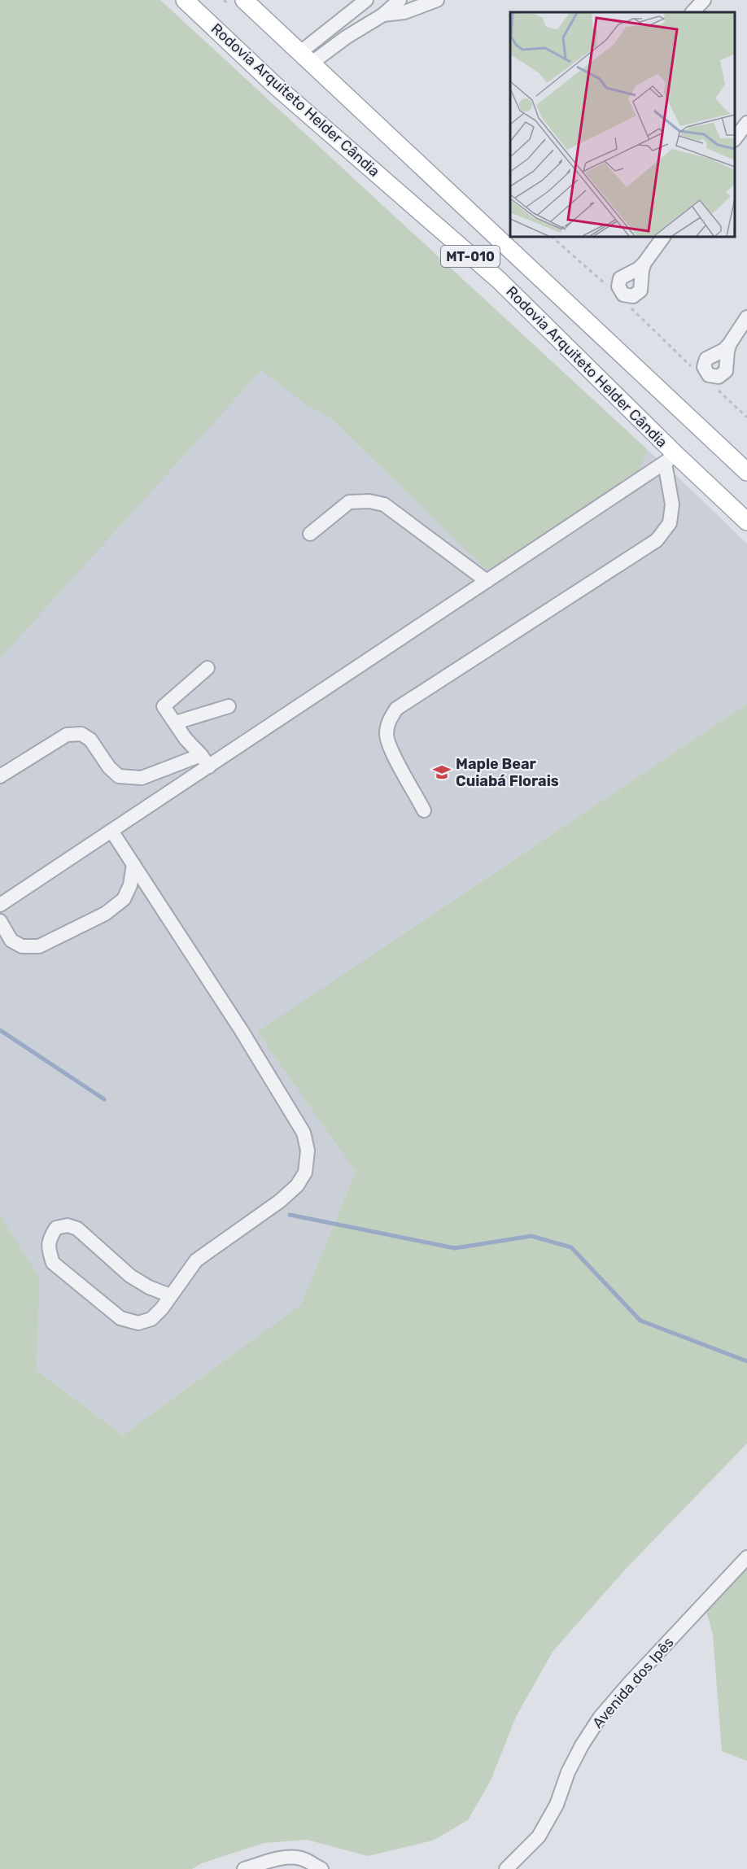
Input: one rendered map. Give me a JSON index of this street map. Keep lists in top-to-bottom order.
{
  "streets": {
    "main road": ["Rodovia Arquiteto Helder Cândia", "MT-010"],
    "street": ["Avenida dos Ipês"]
  },
  "places": {
    "school or university": ["Maple Bear Cuiabá Florais"]
  }
}
